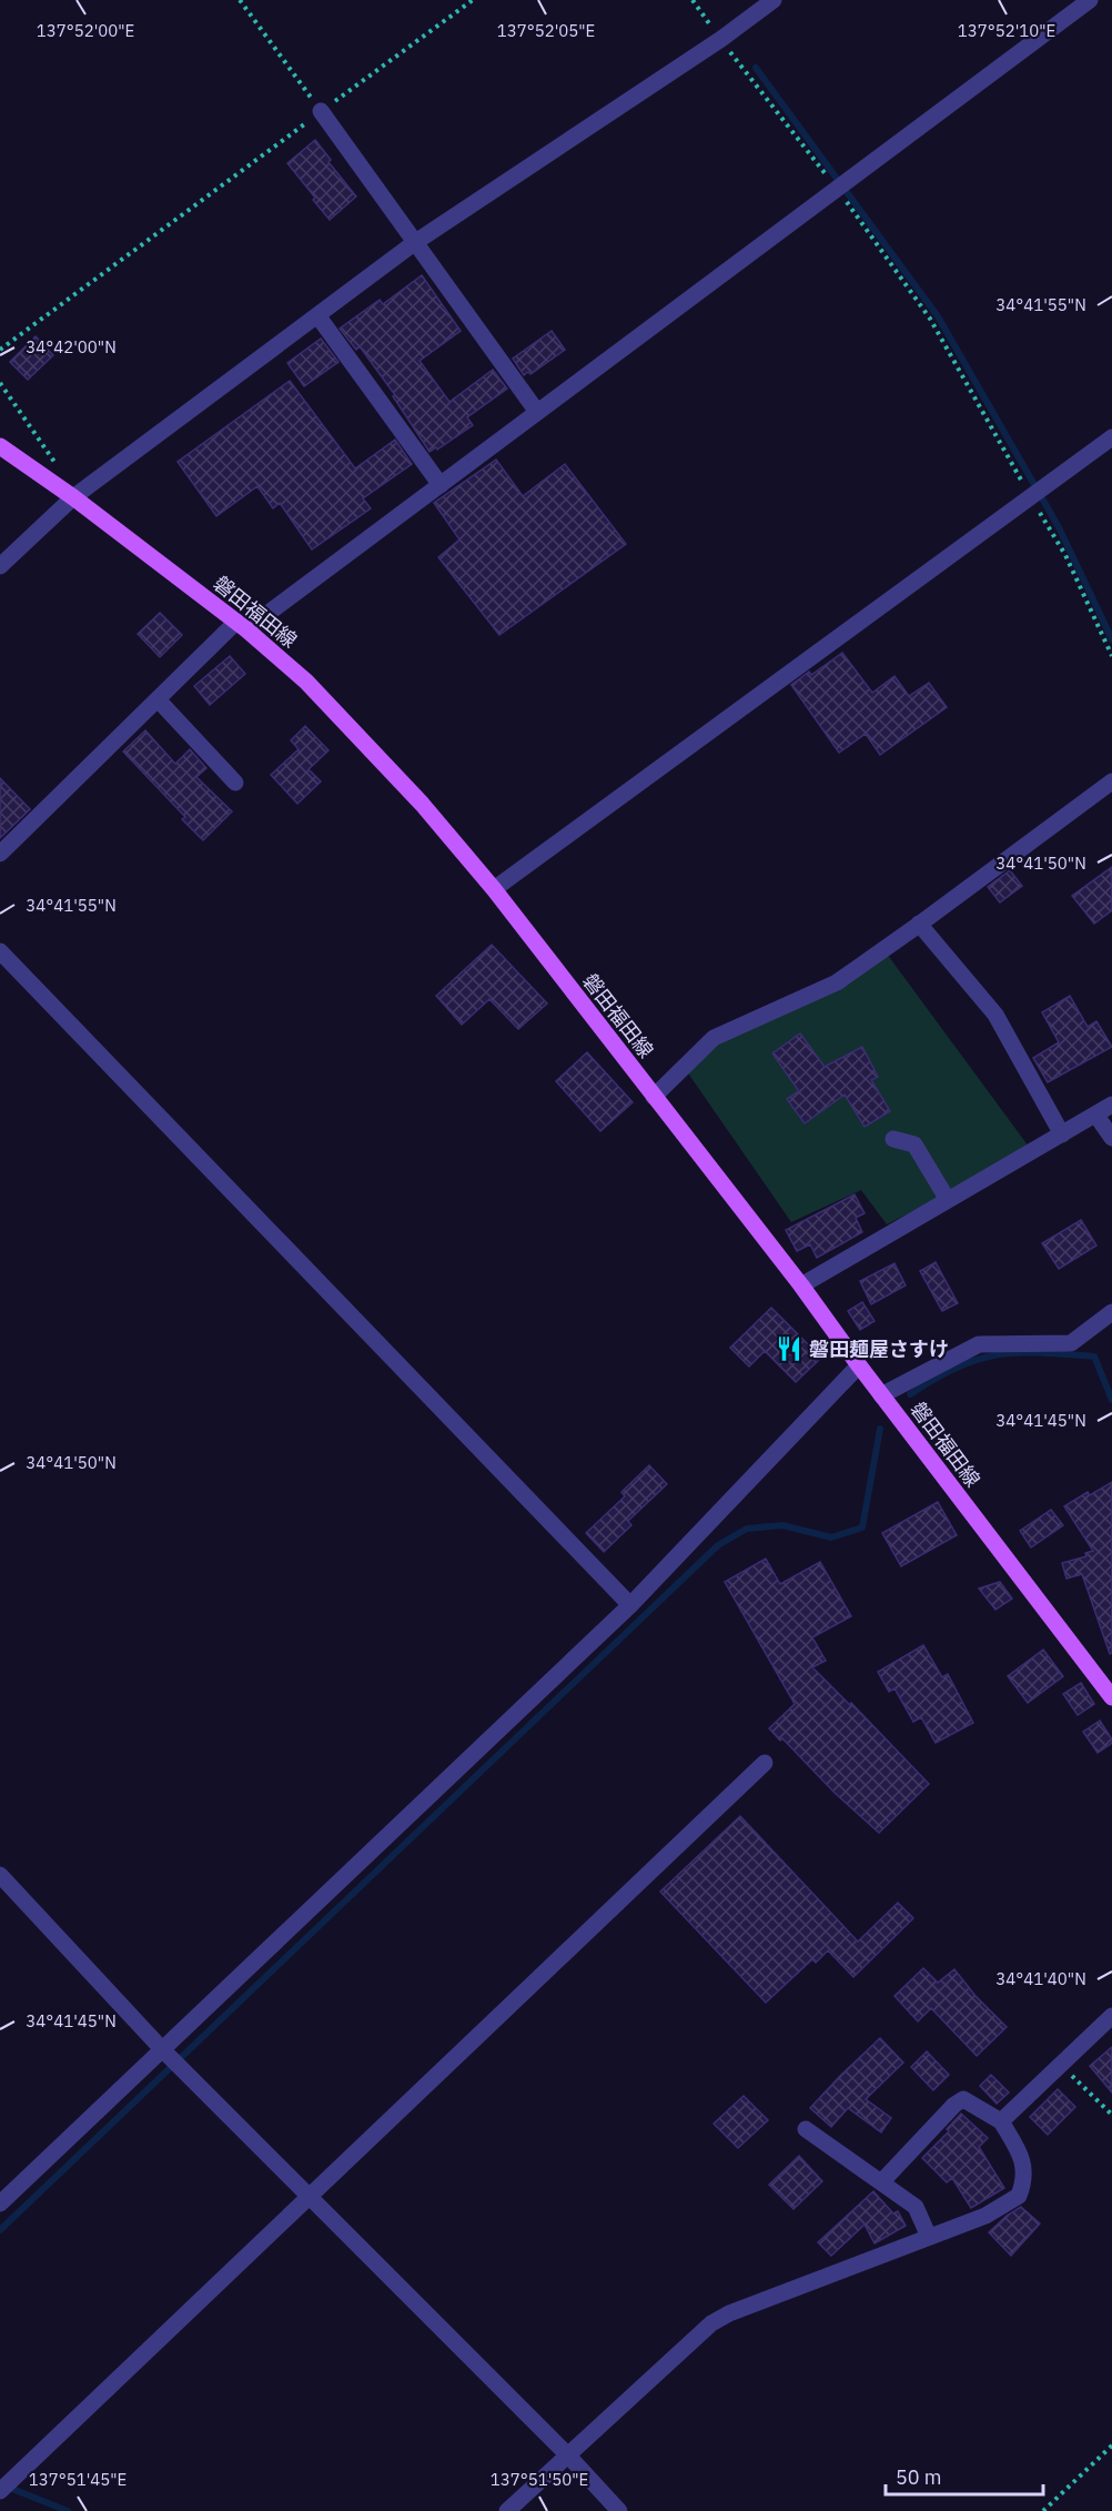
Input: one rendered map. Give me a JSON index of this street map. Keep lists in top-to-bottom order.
{
  "streets": {
    "main road": ["磐田福田線"]
  },
  "places": {
    "restaurant": ["磐田麺屋さすけ"]
  },
  "scale_bar": "50 m",
  "coordinates": [
    "137°52'00\"E",
    "137°52'05\"E",
    "137°52'10\"E",
    "34°41'55\"N",
    "34°42'00\"N",
    "34°41'50\"N",
    "34°41'45\"N",
    "34°41'40\"N",
    "137°51'45\"E",
    "137°51'50\"E"
  ]
}
